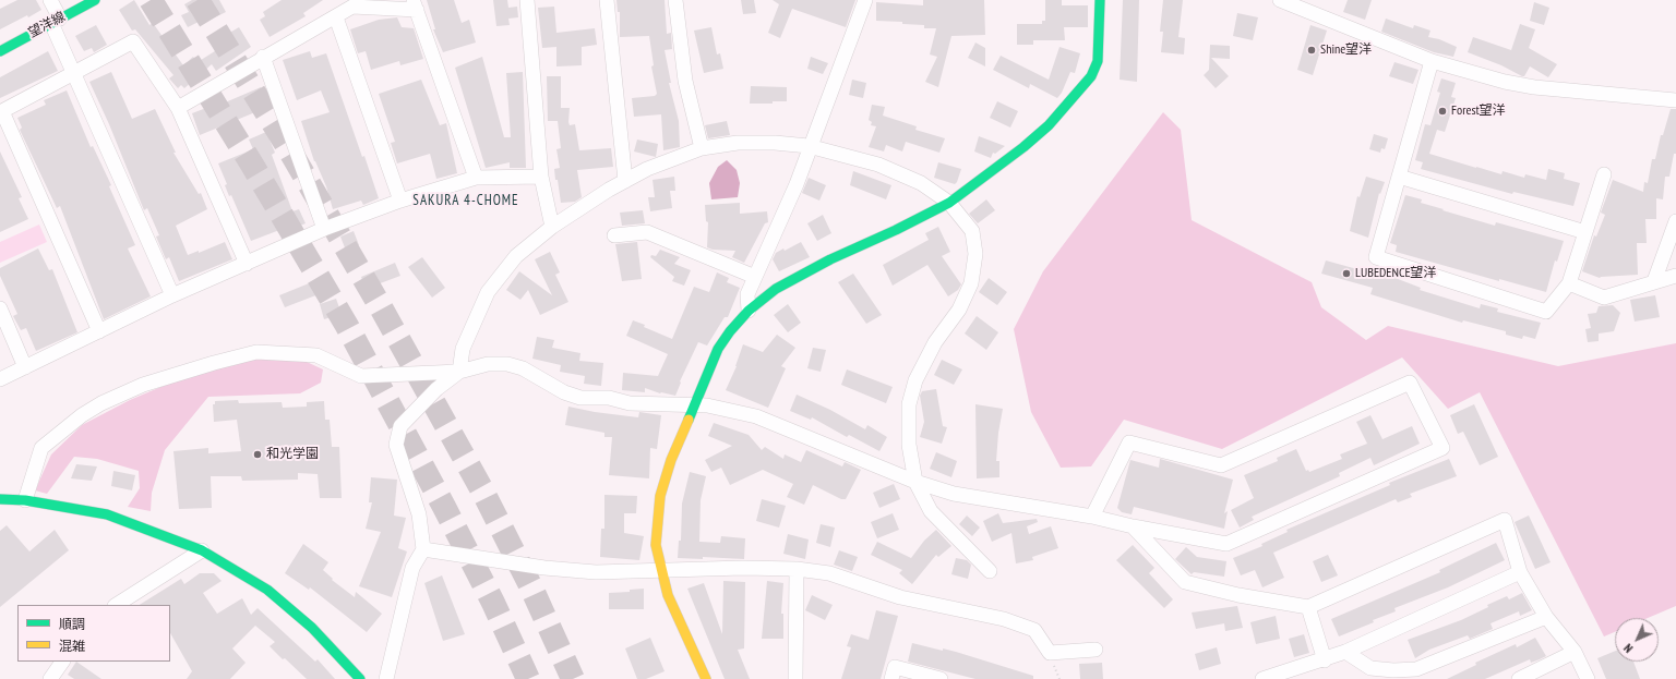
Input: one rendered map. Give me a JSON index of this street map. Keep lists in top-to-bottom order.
{
  "streets": {
    "street": ["望洋線"]
  },
  "districts": ["SAKURA 4-CHOME"],
  "places": [
    "Shine望洋",
    "Forest望洋",
    "LUBEDENCE望洋",
    "和光学園"
  ],
  "legend": ["順調", "混雑"],
  "north": "bottom left"
}
